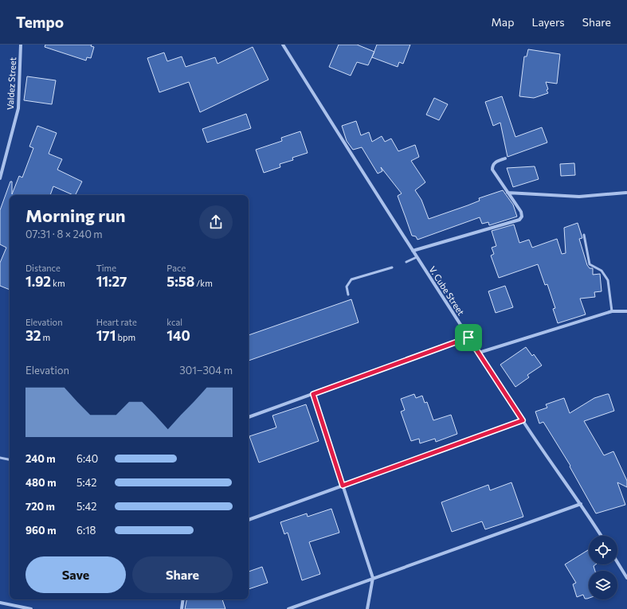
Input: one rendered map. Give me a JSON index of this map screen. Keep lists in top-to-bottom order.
{
  "streets": {
    "street": ["Valdez Street", "V. Cube Street"]
  },
  "page": {
    "header": "Tempo",
    "nav": ["Map", "Layers", "Share"],
    "heading": ["Morning run", "07:31 · 8 × 240 m"],
    "stats": [
      ["Distance", "1.92 km"],
      ["Time", "11:27"],
      ["Pace", "5:58 /km"],
      ["Elevation", "32 m"],
      ["Heart rate", "171 bpm"],
      ["kcal", "140"]
    ],
    "chart": ["Elevation", "301–304 m"],
    "list": [
      {
        "name": "240 m",
        "note": "6:40"
      },
      {
        "name": "480 m",
        "note": "5:42"
      },
      {
        "name": "720 m",
        "note": "5:42"
      },
      {
        "name": "960 m",
        "note": "6:18"
      }
    ],
    "buttons": ["Save", "Share"]
  }
}
